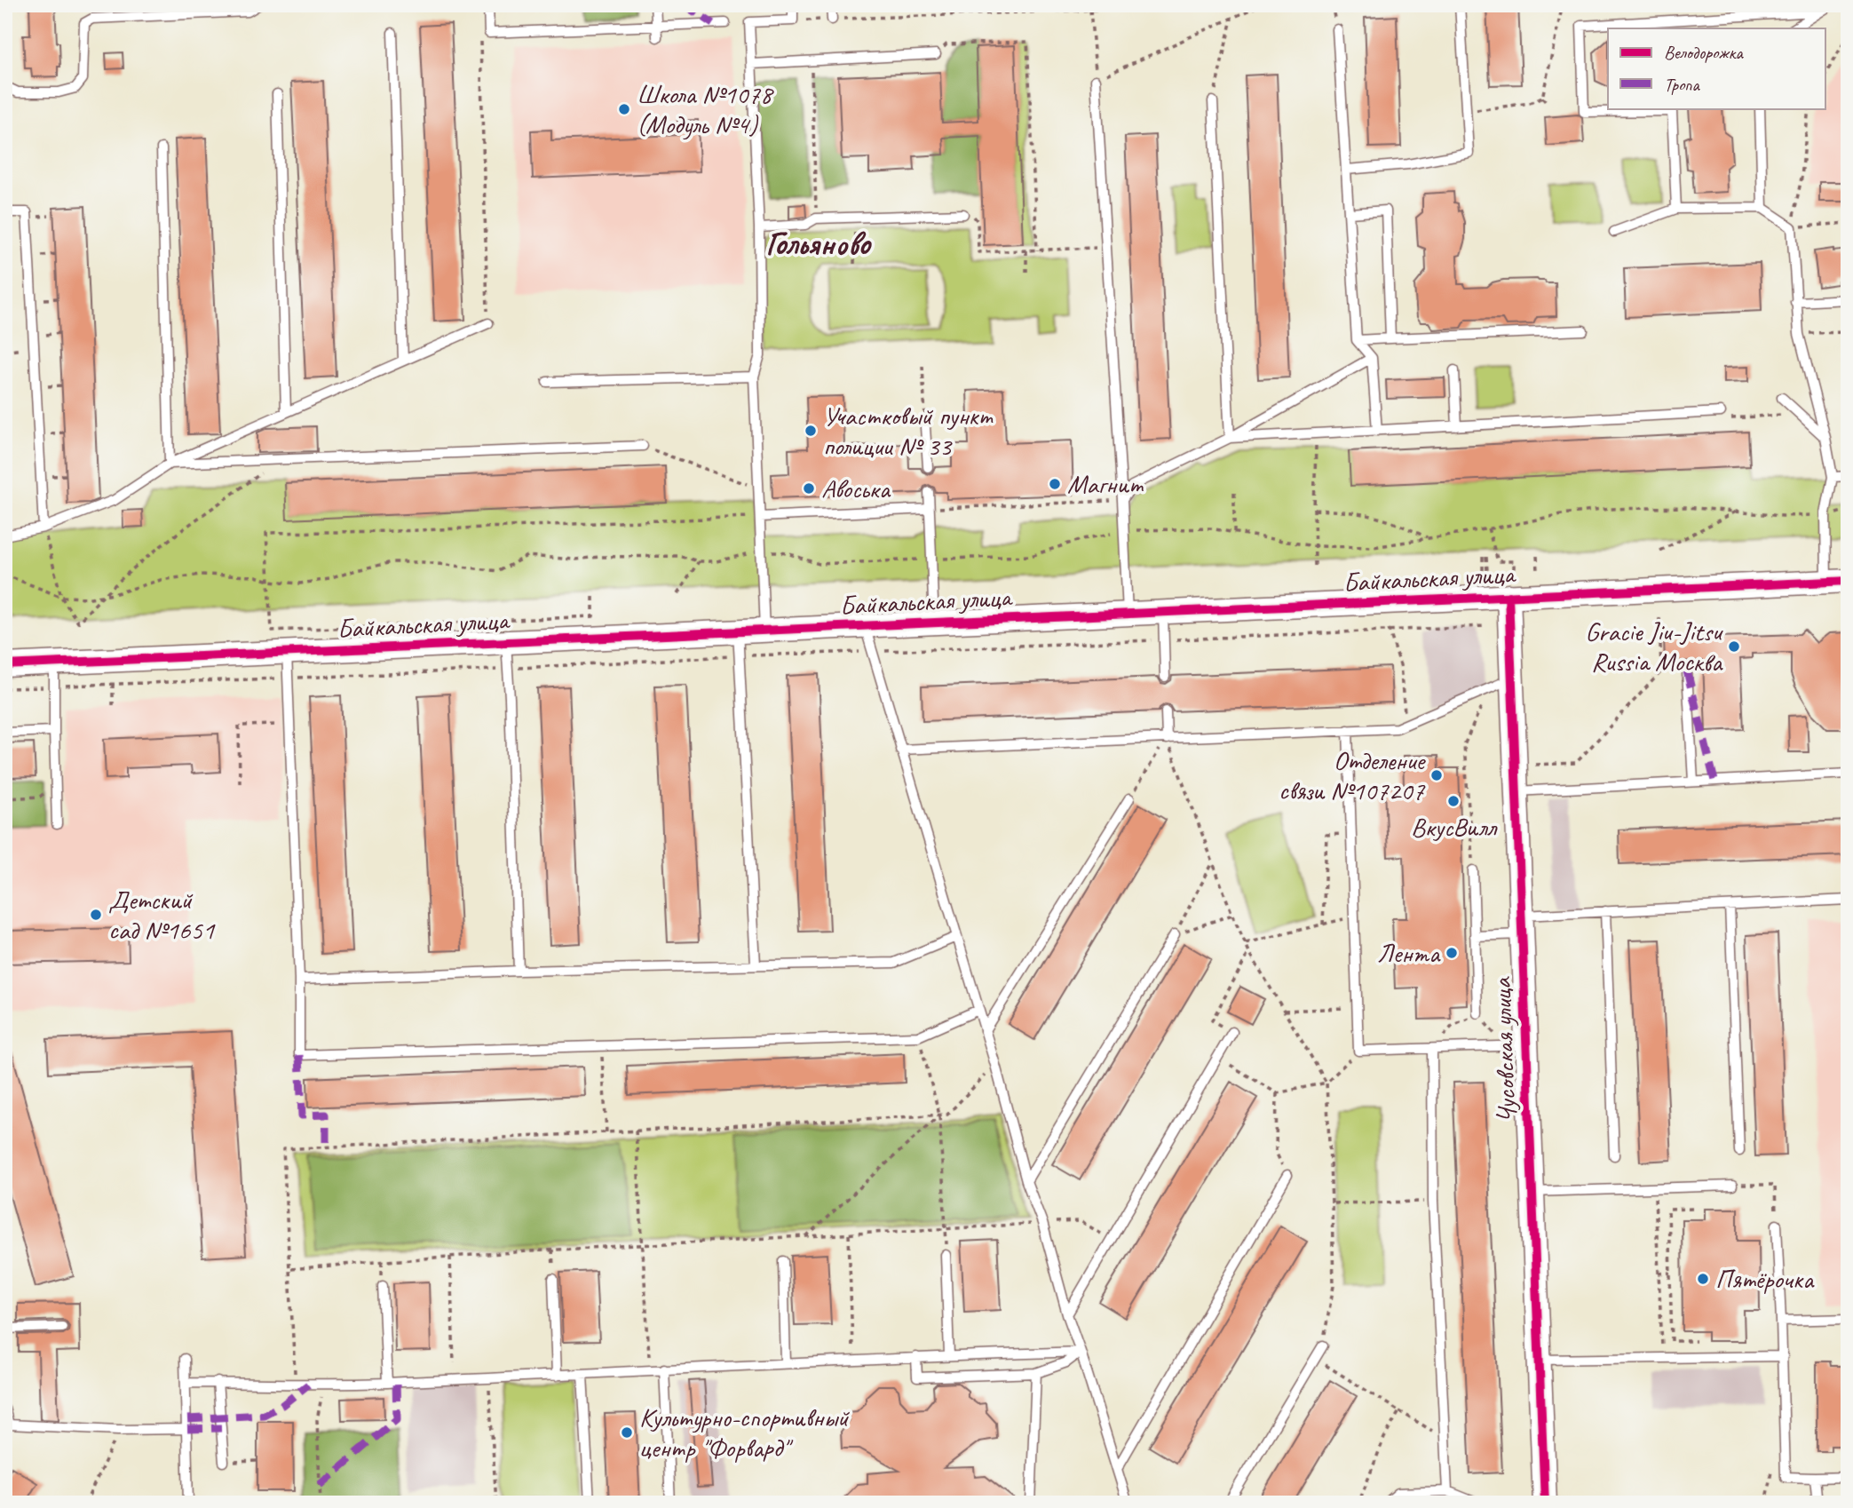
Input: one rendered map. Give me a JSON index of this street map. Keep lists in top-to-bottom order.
{
  "streets": {
    "street": ["Байкальская улица", "Чусовская улица"]
  },
  "crossings": [
    ["Байкальская улица", "Чусовская улица"]
  ],
  "districts": ["Гольяново"],
  "places": [
    "Школа №1078 (Модуль №4)",
    "Участковый пункт полиции № 33",
    "Магнит",
    "Авоська",
    "Gracie Jiu-Jitsu Russia Москва",
    "Отделение связи №107207",
    "ВкусВилл",
    "Детский сад №1651",
    "Лента",
    "Пятёрочка",
    "Культурно-спортивный центр \"Форвард\""
  ],
  "legend": ["Велодорожка", "Тропа"]
}
